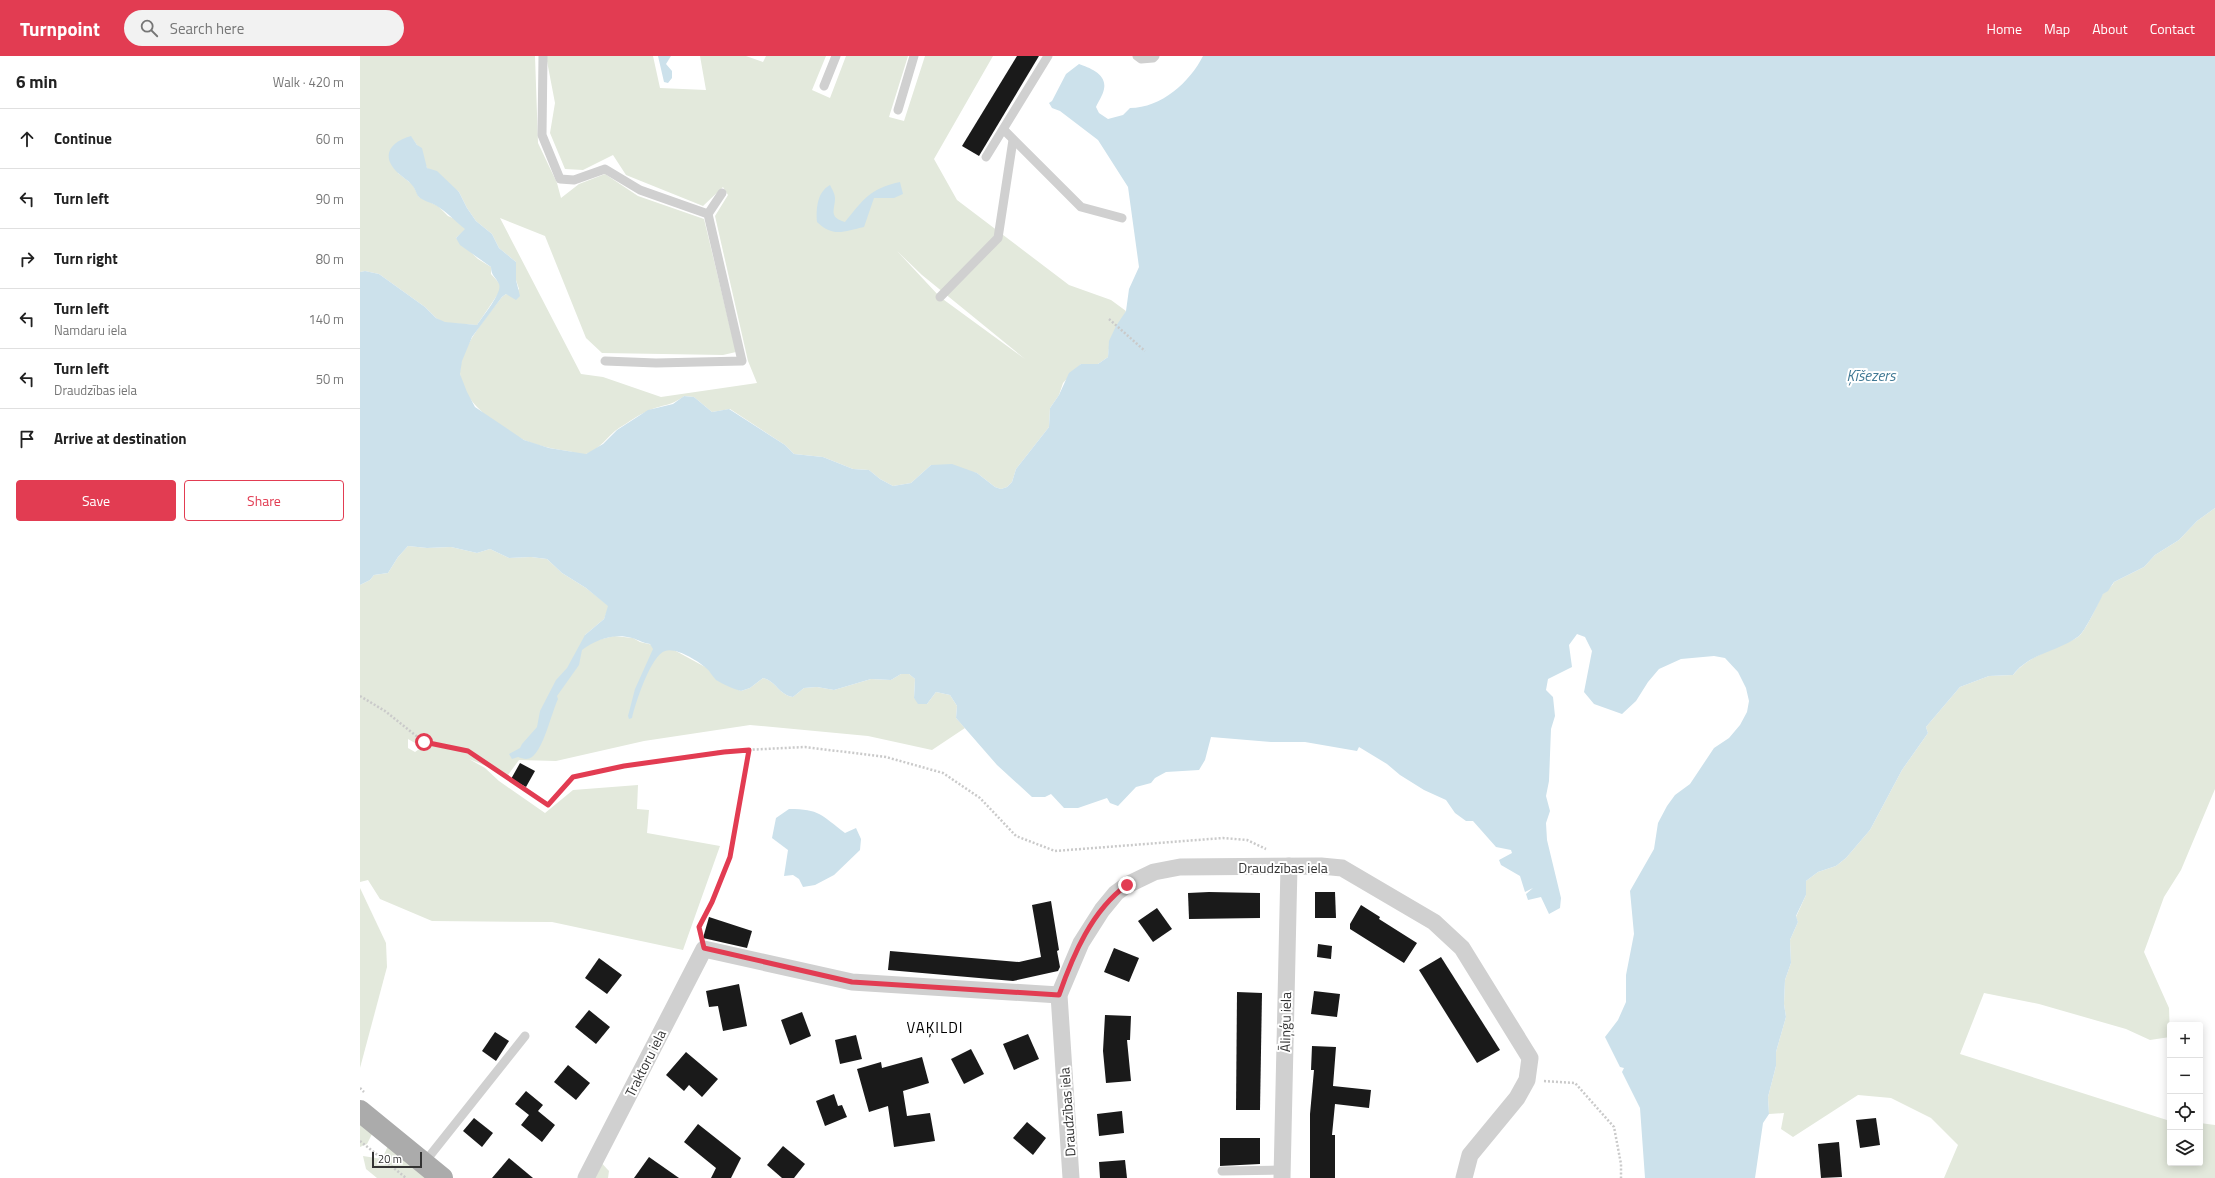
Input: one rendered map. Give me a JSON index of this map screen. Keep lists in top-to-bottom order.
{
  "streets": {
    "street": ["Draudzības iela", "Āliņģu iela", "Traktoru iela"]
  },
  "crossings": [
    ["Draudzības iela", "Āliņģu iela"]
  ],
  "districts": ["VAĶILDI"],
  "water": ["Ķīšezers"],
  "scale_bar": "20 m",
  "page": {
    "header": "Turnpoint",
    "search": "Search here",
    "nav": [
      "Home",
      "Map",
      "About",
      "Contact"
    ],
    "heading": ["6 min", "Walk · 420 m"],
    "list": [
      ["Continue", "60 m"],
      ["Turn left", "90 m"],
      ["Turn right", "80 m"],
      ["Turn left", "Namdaru iela", "140 m"],
      ["Turn left", "Draudzības iela", "50 m"],
      "Arrive at destination"
    ],
    "buttons": ["Save", "Share"],
    "map_buttons": ["+", "−"],
    "scale": "20 m"
  }
}
